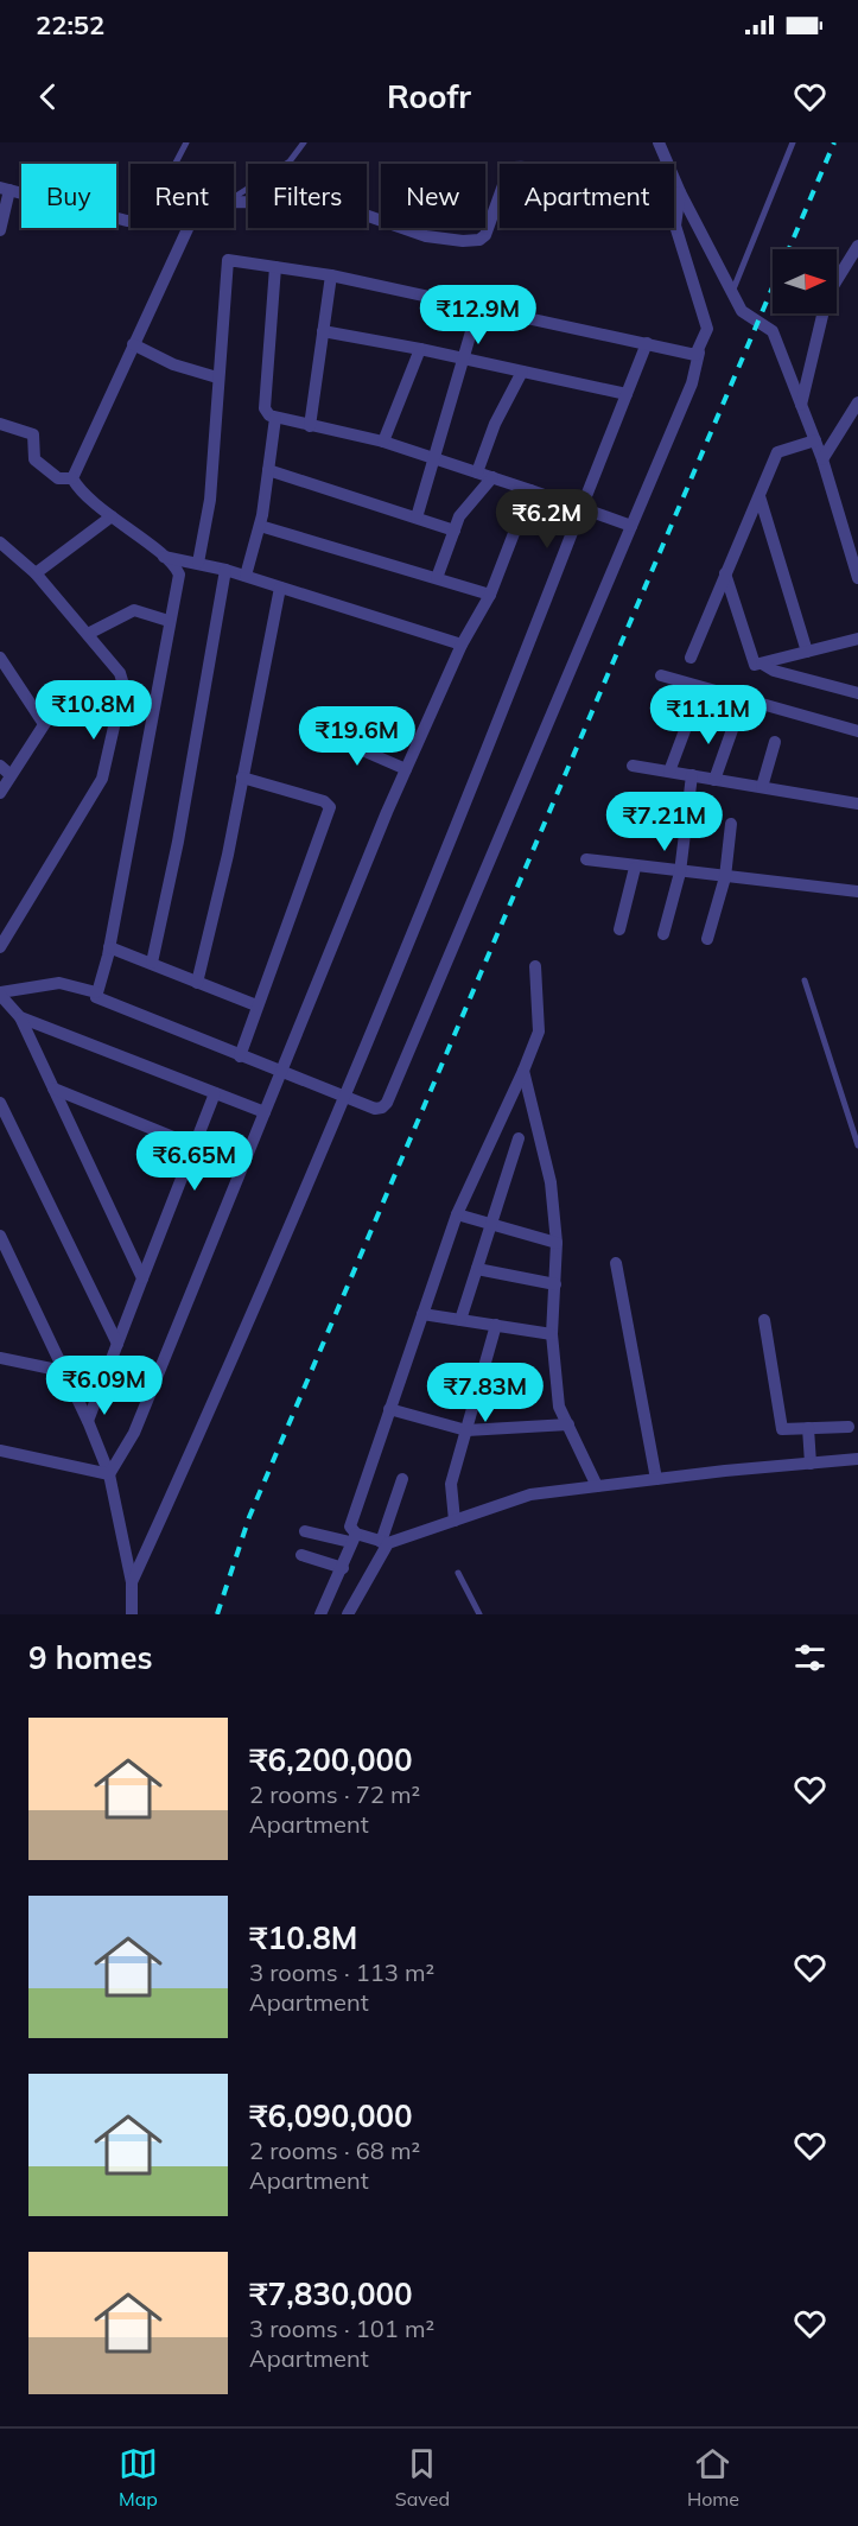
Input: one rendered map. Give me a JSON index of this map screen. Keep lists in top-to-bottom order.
{
  "north": "right",
  "page": {
    "status": "22:52",
    "header": "Roofr",
    "chip": [
      "Buy",
      "Rent",
      "Filters",
      "New",
      "Apartment"
    ],
    "price": [
      "₹12.9M",
      "₹6.2M",
      "₹10.8M",
      "₹11.1M",
      "₹19.6M",
      "₹7.21M",
      "₹6.65M",
      "₹6.09M",
      "₹7.83M"
    ],
    "heading": "9 homes",
    "list": [
      {
        "name": "₹6,200,000",
        "note": "2 rooms · 72 m² · Apartment"
      },
      {
        "name": "₹10.8M",
        "note": "3 rooms · 113 m² · Apartment"
      },
      {
        "name": "₹6,090,000",
        "note": "2 rooms · 68 m² · Apartment"
      },
      {
        "name": "₹7,830,000",
        "note": "3 rooms · 101 m² · Apartment"
      }
    ],
    "tabs": ["Map", "Saved", "Home"]
  }
}
